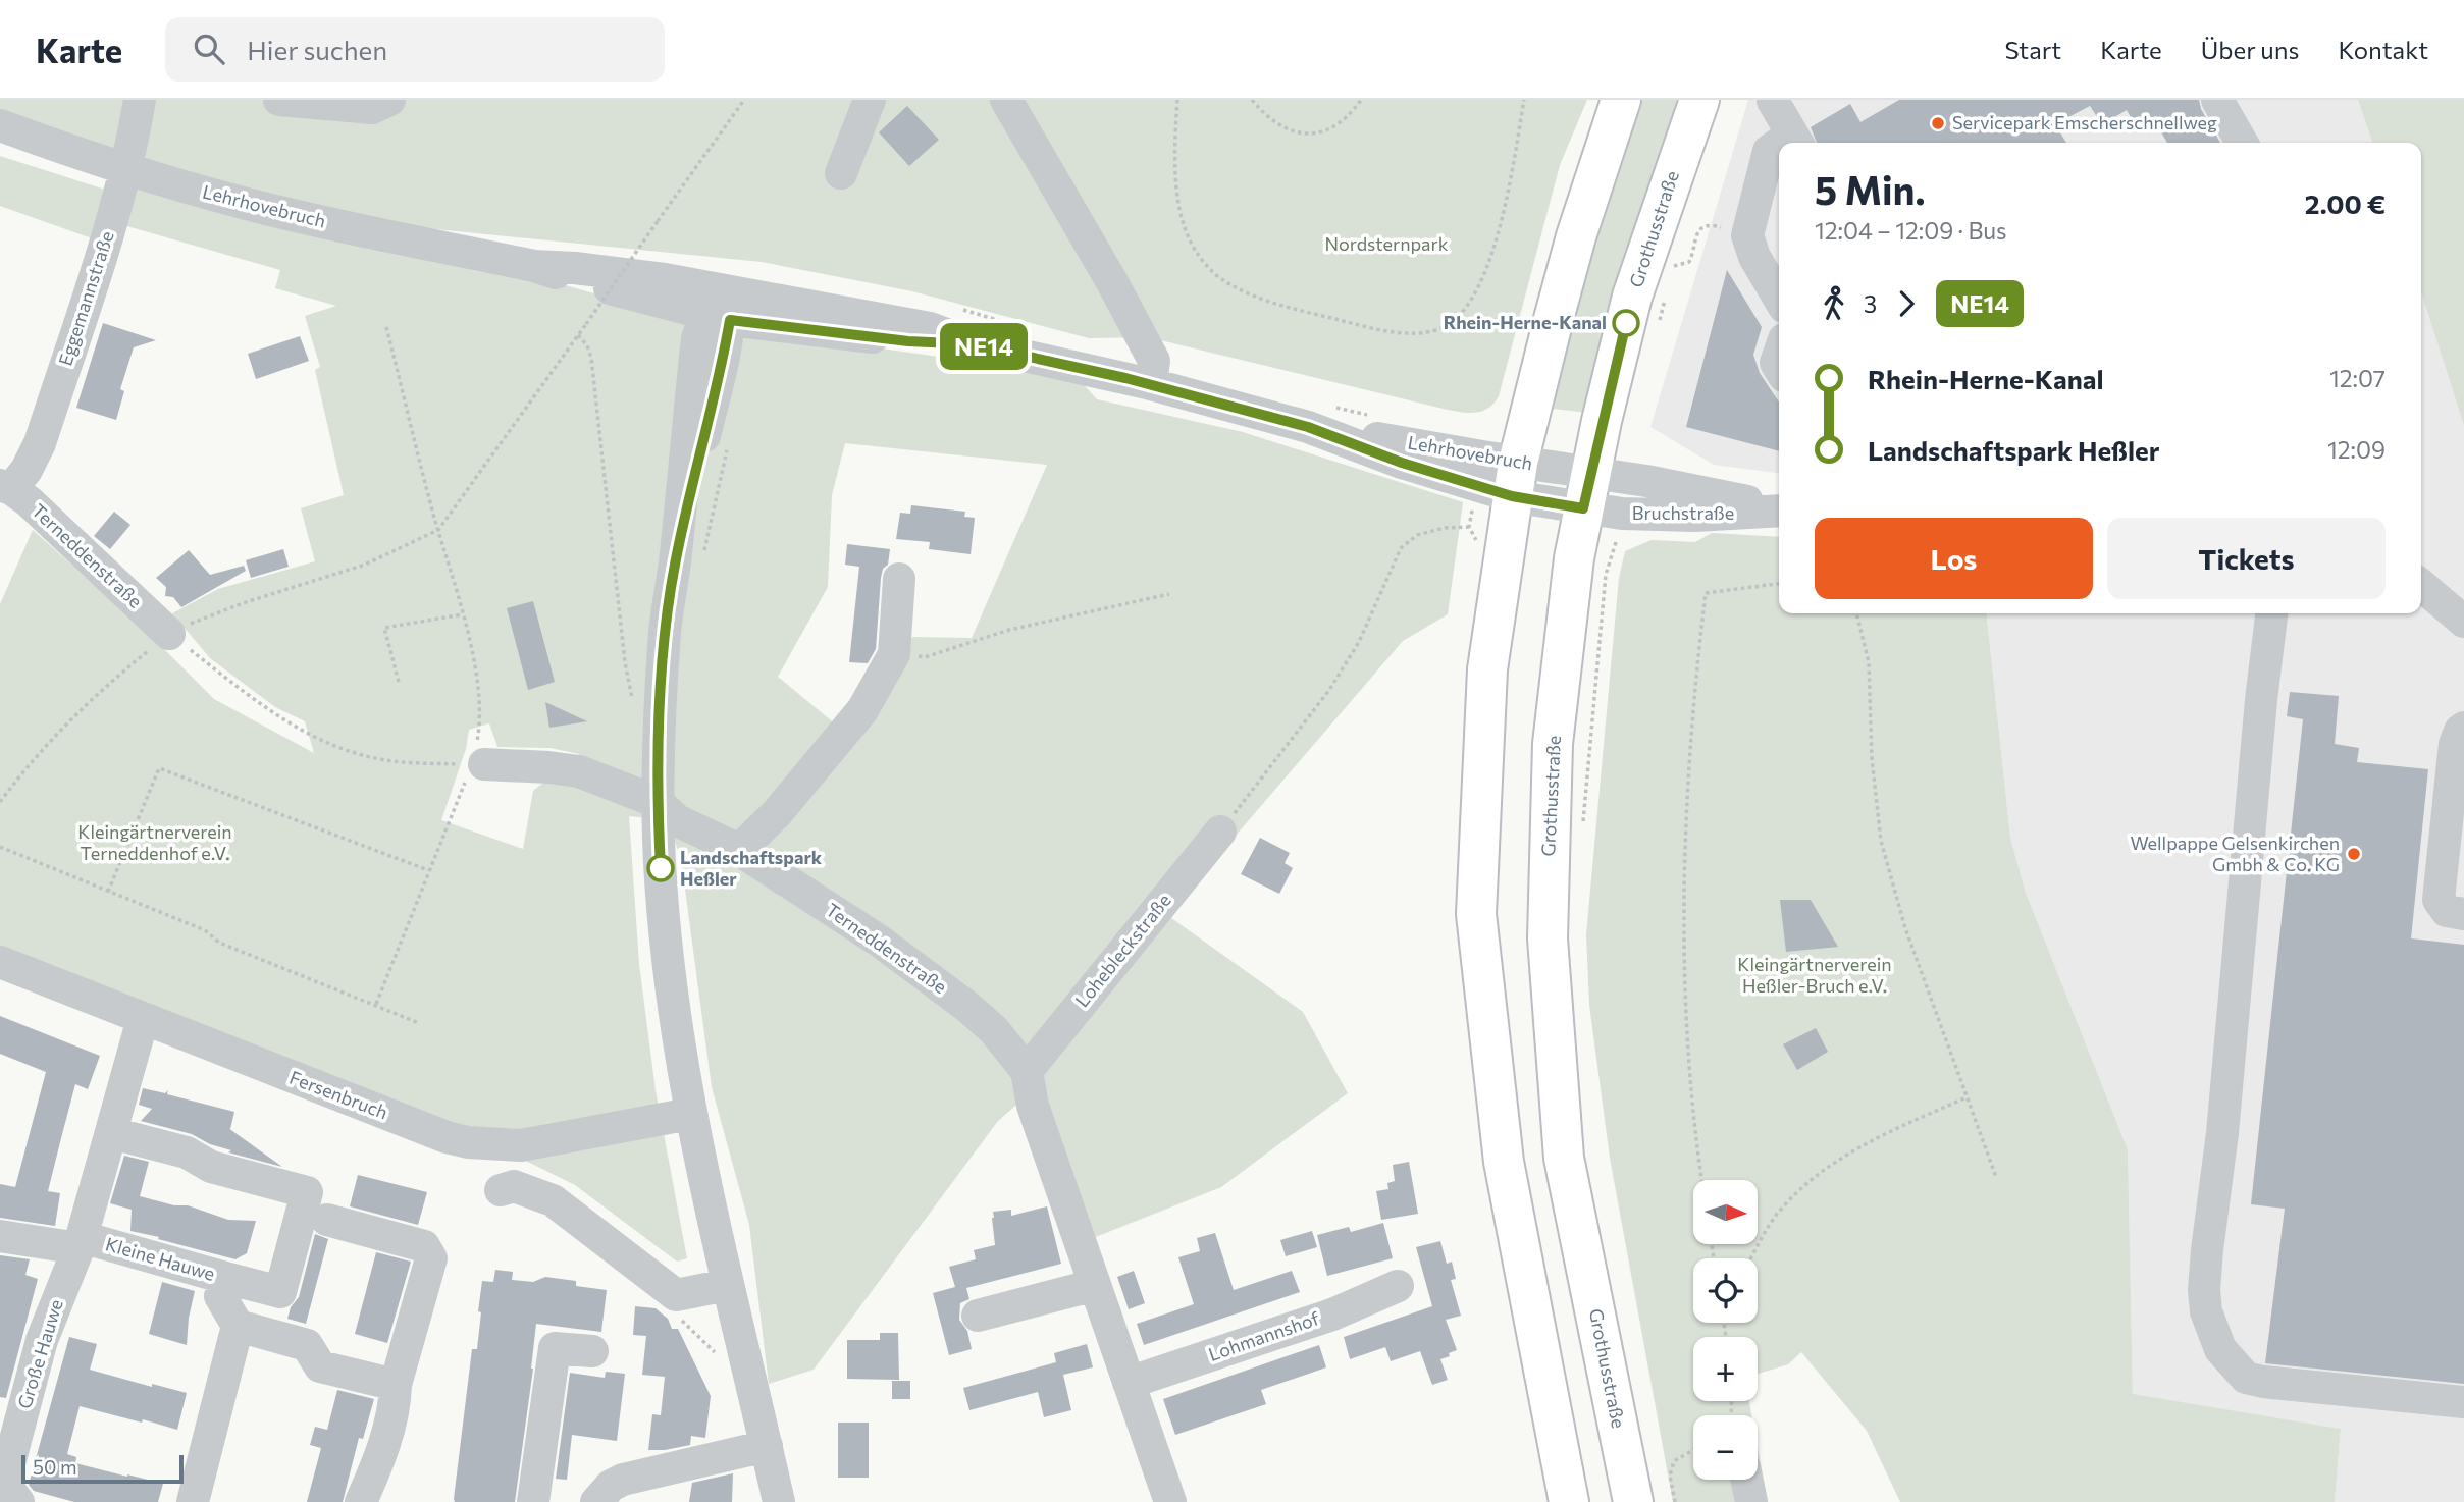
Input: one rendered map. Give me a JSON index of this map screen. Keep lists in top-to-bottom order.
{
  "streets": {
    "main road": ["Grothusstraße"],
    "street": [
      "Lehrhovebruch",
      "Eggemannstraße",
      "Bruchstraße",
      "Terneddenstraße",
      "Lohebleckstraße",
      "Fersenbruch",
      "Kleine Hauwe",
      "Lohmannshof",
      "Große Hauwe"
    ]
  },
  "crossings": [
    ["Lehrhovebruch", "Grothusstraße"],
    ["Lehrhovebruch", "Eggemannstraße"],
    ["Lehrhovebruch", "Bruchstraße"],
    ["Grothusstraße", "Bruchstraße"],
    ["Eggemannstraße", "Terneddenstraße"],
    ["Terneddenstraße", "Lohebleckstraße"],
    ["Fersenbruch", "Große Hauwe"],
    ["Kleine Hauwe", "Große Hauwe"]
  ],
  "parks": ["Nordsternpark", "Kleingärtnerverein Terneddenhof e.V.", "Kleingärtnerverein Heßler-Bruch e.V."],
  "places": [
    "Servicepark Emscherschnellweg",
    "Rhein-Herne-Kanal",
    "Wellpappe Gelsenkirchen Gmbh & Co. KG",
    "Landschaftspark Heßler"
  ],
  "lines": ["bus line NE14"],
  "scale_bar": "50 m",
  "north": "right",
  "page": {
    "header": "Karte",
    "search": "Hier suchen",
    "nav": [
      "Start",
      "Karte",
      "Über uns",
      "Kontakt"
    ],
    "on_map": "NE14",
    "heading": ["5 Min.", "12:04 – 12:09 · Bus", "2.00 €"],
    "legs": ["3", "NE14"],
    "list": [
      {
        "name": "Rhein-Herne-Kanal",
        "value": "12:07"
      },
      {
        "name": "Landschaftspark Heßler",
        "value": "12:09"
      }
    ],
    "buttons": ["Los", "Tickets"],
    "map_buttons": ["+", "−"],
    "scale": "50 m"
  }
}
